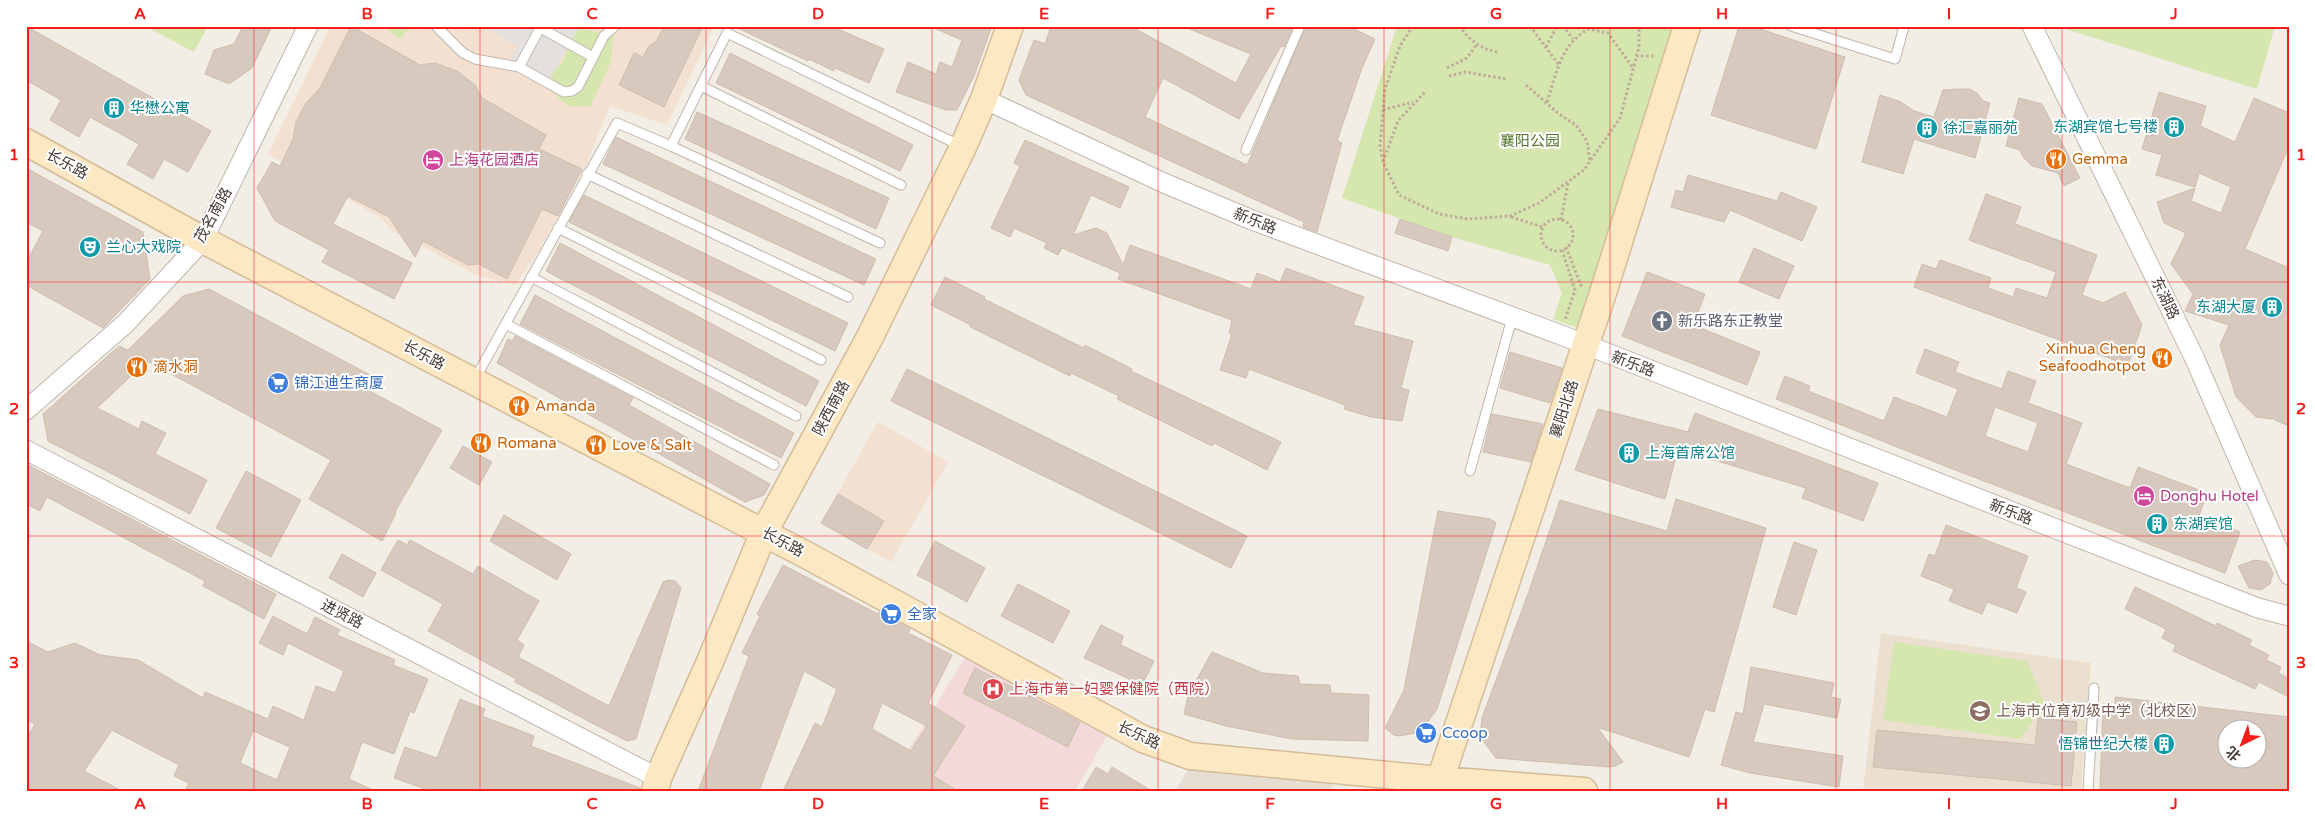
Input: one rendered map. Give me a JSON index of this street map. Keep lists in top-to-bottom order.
{
  "streets": {
    "street": [
      "长乐路",
      "茂名南路",
      "新乐路",
      "东湖路",
      "陕西南路",
      "襄阳北路",
      "进贤路"
    ]
  },
  "crossings": [
    ["长乐路", "茂名南路"],
    ["长乐路", "陕西南路"],
    ["长乐路", "襄阳北路"],
    ["新乐路", "陕西南路"],
    ["新乐路", "襄阳北路"],
    ["陕西南路", "进贤路"]
  ],
  "parks": ["襄阳公园"],
  "places": {
    "building": [
      "华懋公寓",
      "东湖宾馆七号楼",
      "徐汇嘉丽苑",
      "东湖大厦",
      "上海首席公馆",
      "东湖宾馆",
      "悟锦世纪大楼"
    ],
    "restaurant": [
      "Gemma",
      "Xinhua Cheng Seafoodhotpot",
      "滴水洞",
      "Amanda",
      "Romana",
      "Love & Salt"
    ],
    "hotel": ["上海花园酒店", "Donghu Hotel"],
    "theatre": ["兰心大戏院"],
    "church": ["新乐路东正教堂"],
    "supermarket": ["锦江迪生商厦", "全家", "Ccoop"],
    "hospital": ["上海市第一妇婴保健院（西院）"],
    "school or university": ["上海市位育初级中学（北校区）"]
  },
  "north": "bottom left",
  "grid": {
    "columns": [
      "A",
      "B",
      "C",
      "D",
      "E",
      "F",
      "G",
      "H",
      "I",
      "J"
    ],
    "rows": ["1", "2", "3"]
  }
}
